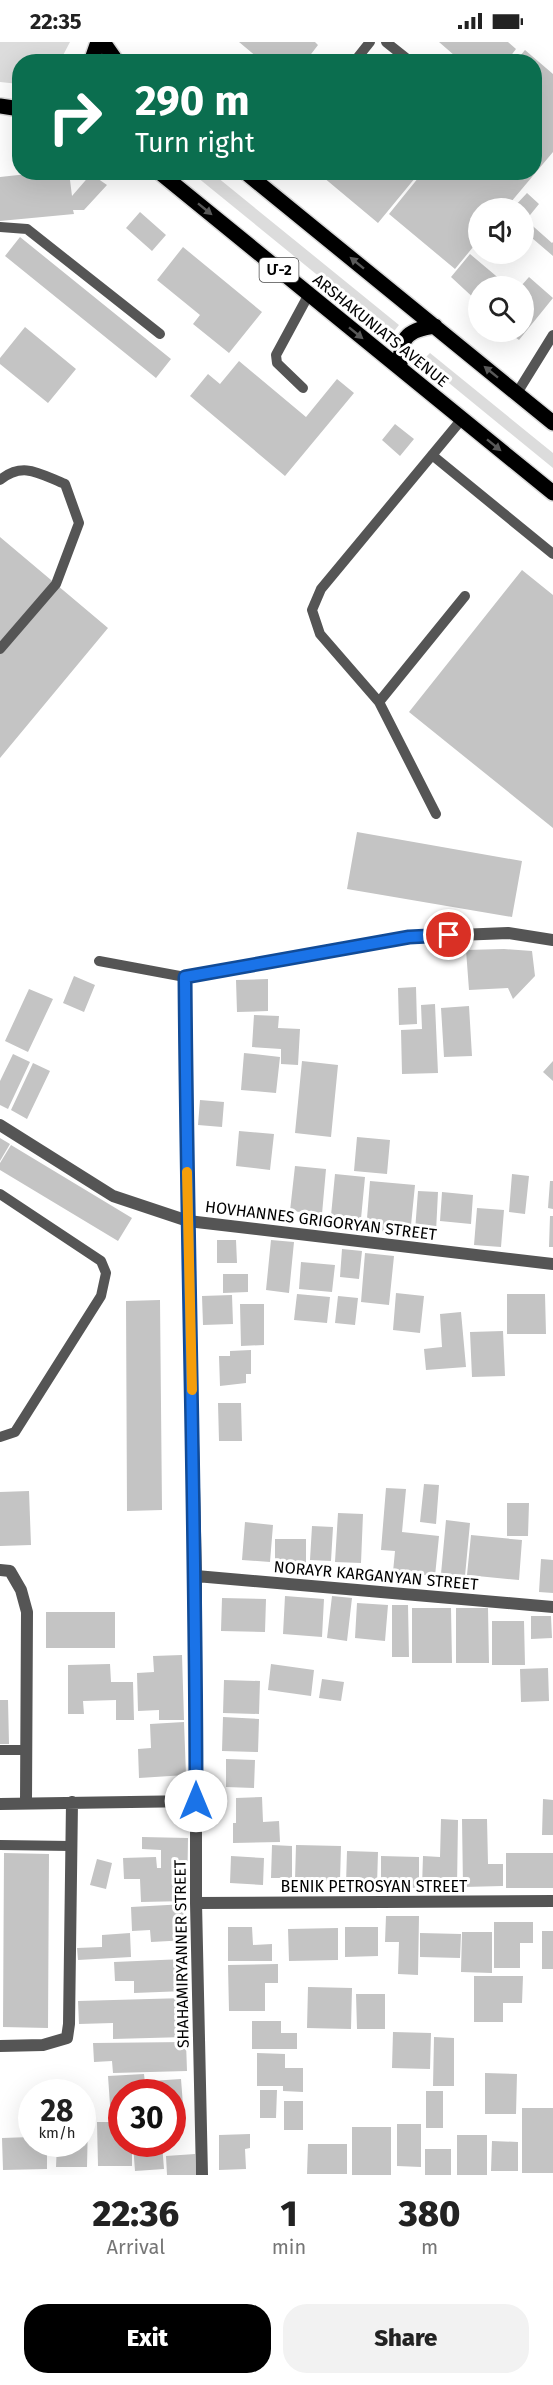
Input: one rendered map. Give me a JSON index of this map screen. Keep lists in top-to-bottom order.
{
  "streets": {
    "main road": ["Մ-2", "ARSHAKUNIATS AVENUE"],
    "street": [
      "HOVHANNES GRIGORYAN STREET",
      "NORAYR KARGANYAN STREET",
      "BENIK PETROSYAN STREET",
      "SHAHAMIRYANNER STREET"
    ]
  },
  "crossings": [
    ["HOVHANNES GRIGORYAN STREET", "SHAHAMIRYANNER STREET"],
    ["NORAYR KARGANYAN STREET", "SHAHAMIRYANNER STREET"],
    ["BENIK PETROSYAN STREET", "SHAHAMIRYANNER STREET"]
  ],
  "page": {
    "status": "22:35",
    "turn": ["290 m", "Turn right"],
    "speed": "28 km/h",
    "limit": "30",
    "eta": [
      "22:36",
      "Arrival",
      "1",
      "min",
      "380",
      "m"
    ],
    "buttons": ["Exit", "Share"]
  }
}
